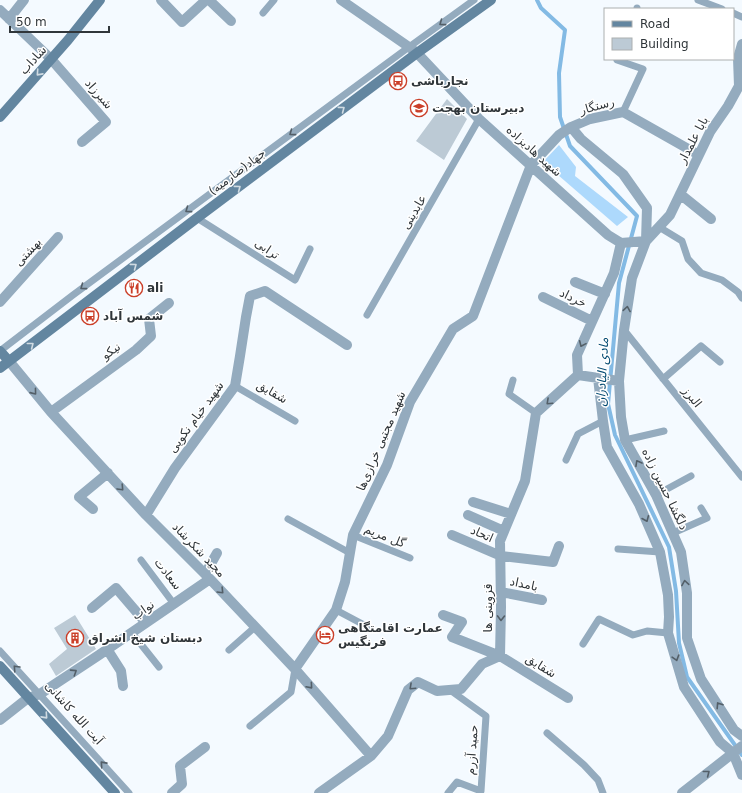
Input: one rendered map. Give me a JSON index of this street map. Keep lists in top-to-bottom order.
{
  "streets": {
    "main road": ["شاداب", "جهاد(صارمیه)", "آیت الله کاشانی"],
    "street": [
      "شیرزاد",
      "رستگار",
      "بابا علمدار",
      "شهید هادیزاده",
      "بهشتی",
      "خرداد",
      "نیکو",
      "شقایق",
      "شهید خیام نکویی",
      "شهید مجتبی خرازی‌ها",
      "دلگشا حسین زاده",
      "اتحاد",
      "مجید شکرشاد",
      "بامداد",
      "قزوینی ها",
      "نواب"
    ],
    "lane": [
      "عابدینی",
      "ترابی",
      "البرز",
      "گل مریم",
      "سعادت",
      "حمید آزرم"
    ]
  },
  "crossings": [
    ["شاداب", "شیرزاد"],
    ["رستگار", "بابا علمدار"],
    ["رستگار", "شهید هادیزاده"],
    ["رستگار", "شهید مجتبی خرازی‌ها"],
    ["بابا علمدار", "دلگشا حسین زاده"],
    ["شهید هادیزاده", "جهاد(صارمیه)"],
    ["شهید هادیزاده", "عابدینی"],
    ["شهید هادیزاده", "شهید مجتبی خرازی‌ها"],
    ["جهاد(صارمیه)", "ترابی"],
    ["جهاد(صارمیه)", "مجید شکرشاد"],
    ["نیکو", "مجید شکرشاد"],
    ["شقایق", "شهید خیام نکویی"],
    ["شقایق", "قزوینی ها"],
    ["البرز", "دلگشا حسین زاده"],
    ["شهید خیام نکویی", "مجید شکرشاد"],
    ["شهید مجتبی خرازی‌ها", "گل مریم"],
    ["شهید مجتبی خرازی‌ها", "مجید شکرشاد"],
    ["اتحاد", "قزوینی ها"],
    ["مجید شکرشاد", "نواب"],
    ["سعادت", "نواب"],
    ["بامداد", "قزوینی ها"],
    ["نواب", "آیت الله کاشانی"]
  ],
  "one_way": ["شاداب", "مجید شکرشاد"],
  "water": ["مادی الیادران"],
  "places": {
    "bus stop": ["نجارباشی", "شمس آباد"],
    "school or university": ["دبیرستان بهجت"],
    "restaurant": ["ali"],
    "hotel": ["عمارت اقامتگاهی فرنگیس"],
    "building": ["دبستان شیخ اشراق"]
  },
  "legend": ["Road", "Building"],
  "scale_bar": "50 m"
}
